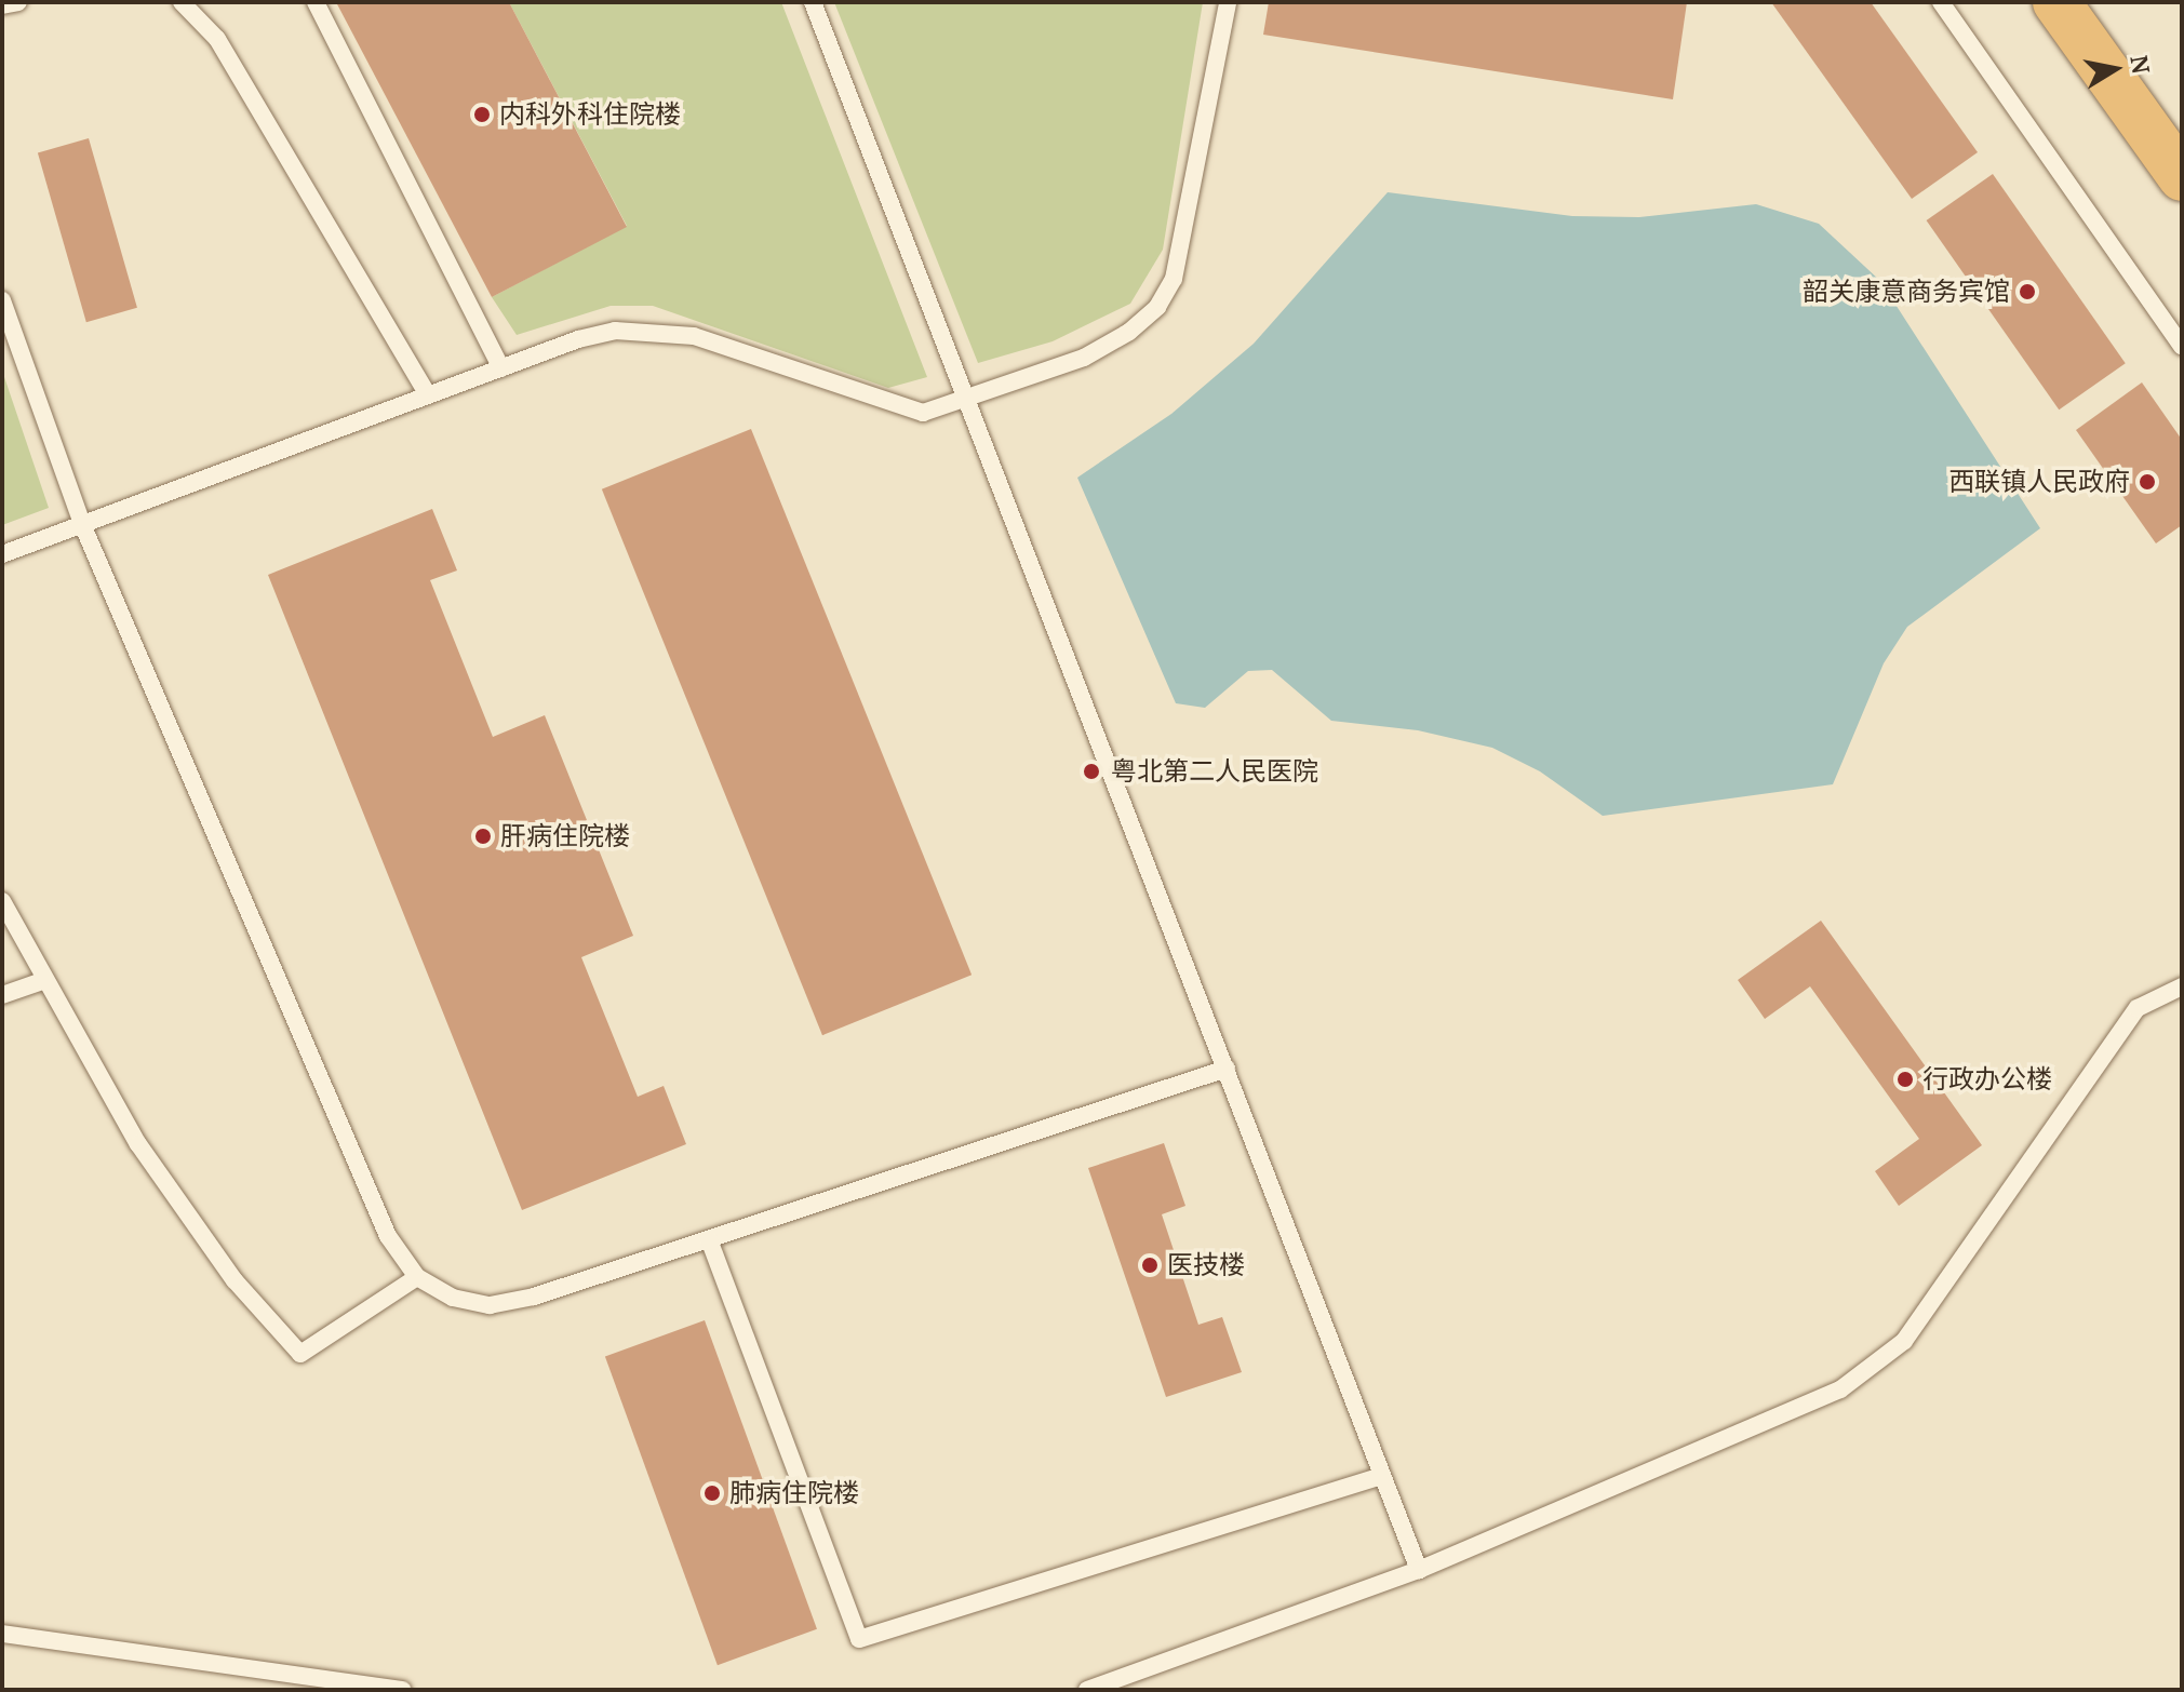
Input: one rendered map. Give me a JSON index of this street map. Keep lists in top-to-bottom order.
{
  "places": [
    "内科外科住院楼",
    "韶关康意商务宾馆",
    "西联镇人民政府",
    "粤北第二人民医院",
    "肝病住院楼",
    "行政办公楼",
    "医技楼",
    "肺病住院楼"
  ],
  "north": "right"
}
